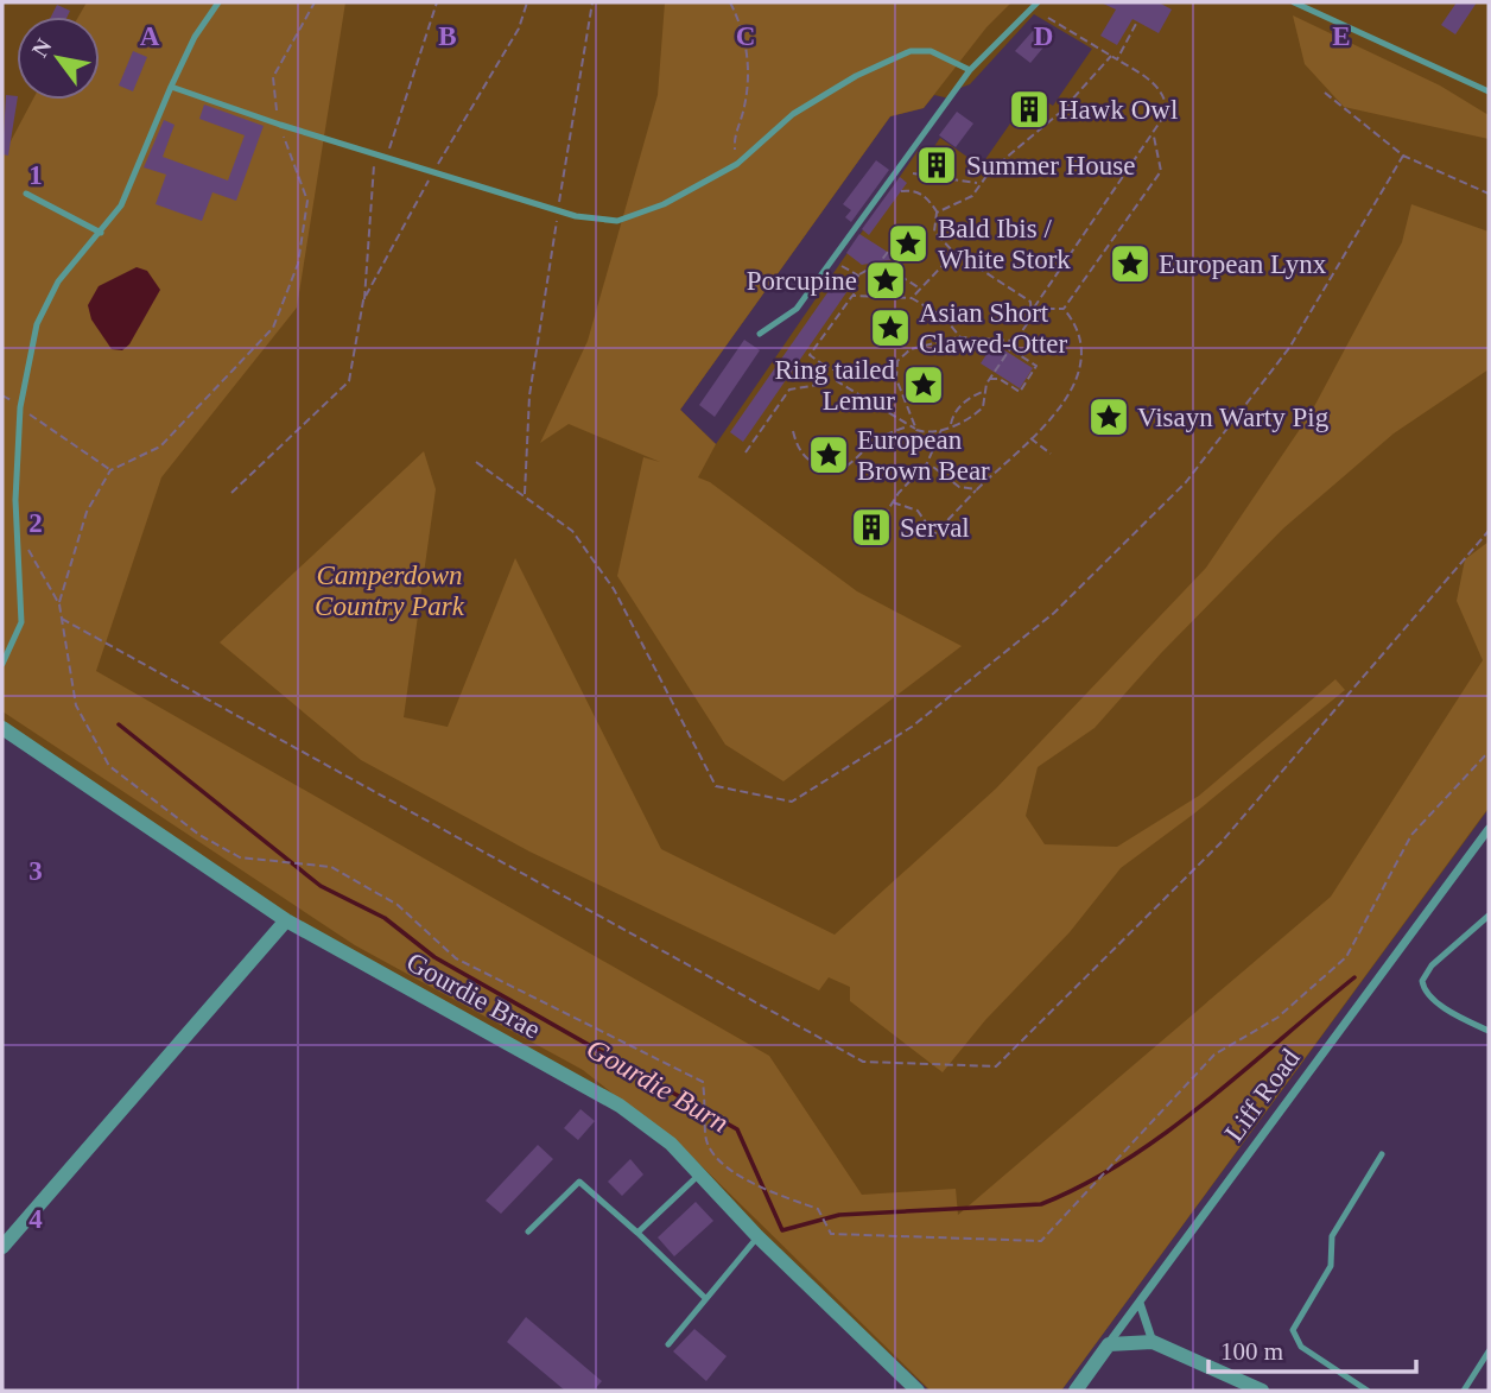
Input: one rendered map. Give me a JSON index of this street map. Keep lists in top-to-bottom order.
{
  "streets": {
    "street": ["Gourdie Brae", "Liff Road"]
  },
  "water": ["Gourdie Burn"],
  "parks": ["Camperdown Country Park"],
  "places": {
    "building": ["Hawk Owl", "Summer House", "Serval"],
    "place": [
      "Bald Ibis / White Stork",
      "European Lynx",
      "Porcupine",
      "Asian Short Clawed-Otter",
      "Ring tailed Lemur",
      "Visayn Warty Pig",
      "European Brown Bear"
    ]
  },
  "scale_bar": "100 m",
  "north": "top left",
  "grid": {
    "columns": [
      "A",
      "B",
      "C",
      "D",
      "E"
    ],
    "rows": [
      "1",
      "2",
      "3",
      "4"
    ]
  }
}
